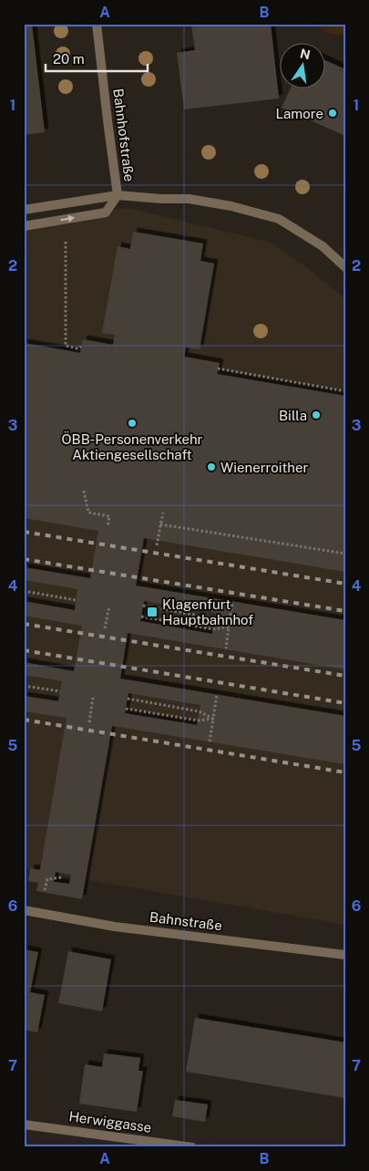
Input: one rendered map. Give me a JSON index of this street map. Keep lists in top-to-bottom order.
{
  "streets": {
    "street": ["Bahnhofstraße", "Bahnstraße", "Herwiggasse"]
  },
  "places": {
    "other": [
      "Lamore",
      "Billa",
      "ÖBB-Personenverkehr Aktiengesellschaft",
      "Wienerroither"
    ],
    "transit": ["Klagenfurt Hauptbahnhof"]
  },
  "scale_bar": "20 m",
  "north": "top",
  "grid": {
    "columns": ["A", "B"],
    "rows": [
      "1",
      "2",
      "3",
      "4",
      "5",
      "6",
      "7"
    ]
  }
}
